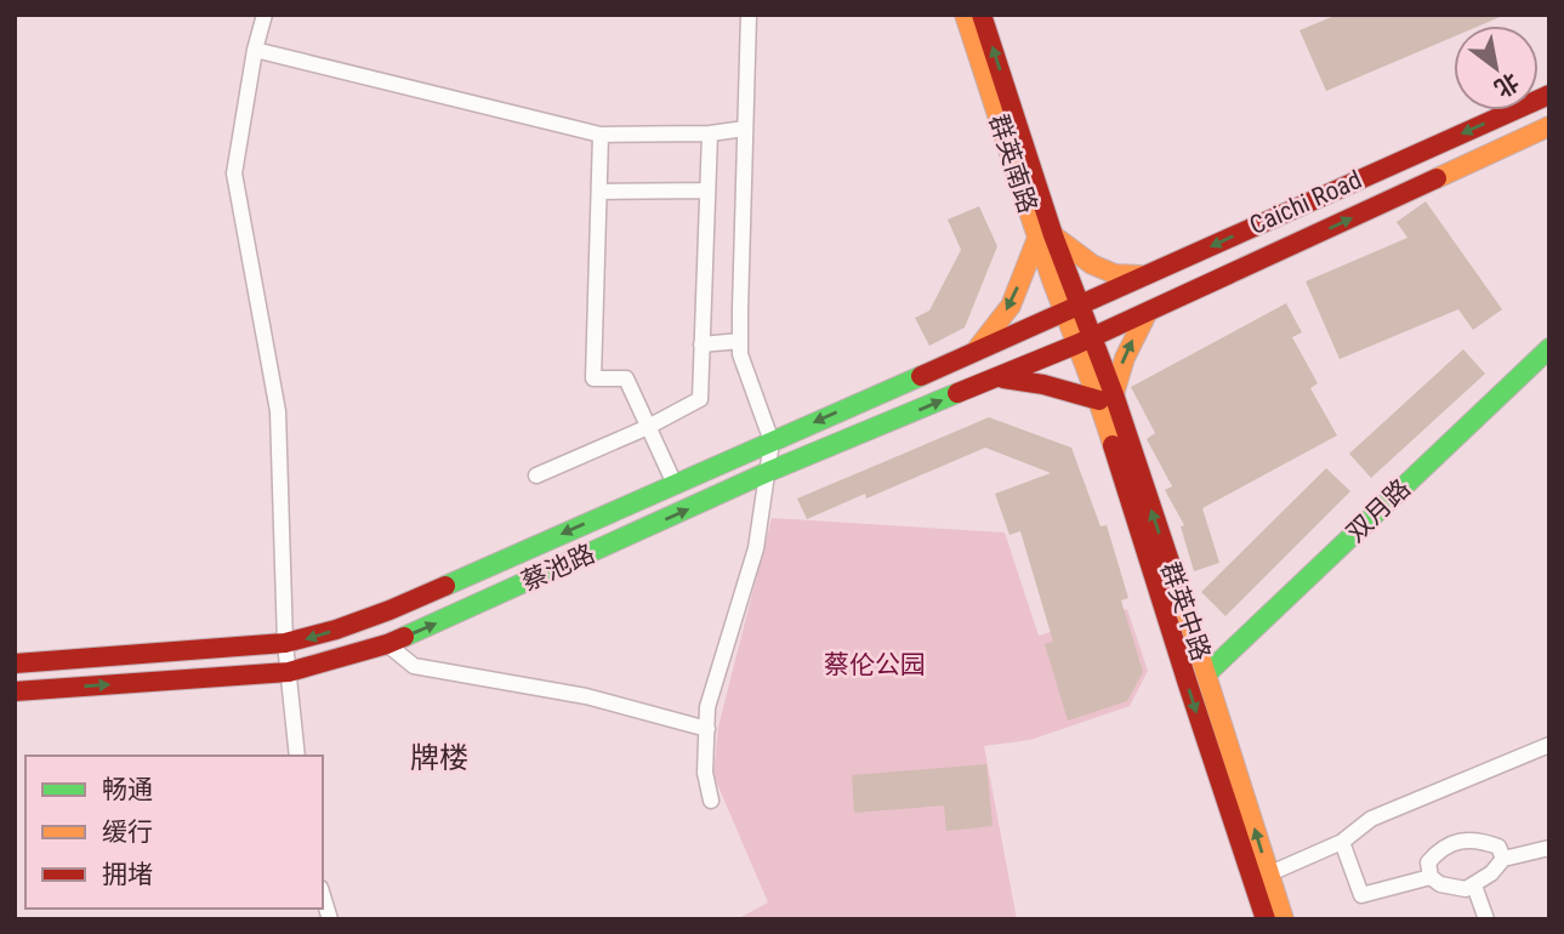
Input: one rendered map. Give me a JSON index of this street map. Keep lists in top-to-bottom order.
{
  "streets": {
    "street": [
      "群英南路",
      "Caichi Road",
      "双月路",
      "蔡池路",
      "群英中路"
    ]
  },
  "crossings": [
    ["群英南路", "Caichi Road"],
    ["群英南路", "蔡池路"],
    ["群英南路", "群英中路"],
    ["Caichi Road", "蔡池路"],
    ["Caichi Road", "群英中路"],
    ["双月路", "群英中路"],
    ["蔡池路", "群英中路"]
  ],
  "districts": ["牌楼"],
  "parks": ["蔡伦公园"],
  "legend": ["畅通", "缓行", "拥堵"],
  "north": "bottom right"
}
